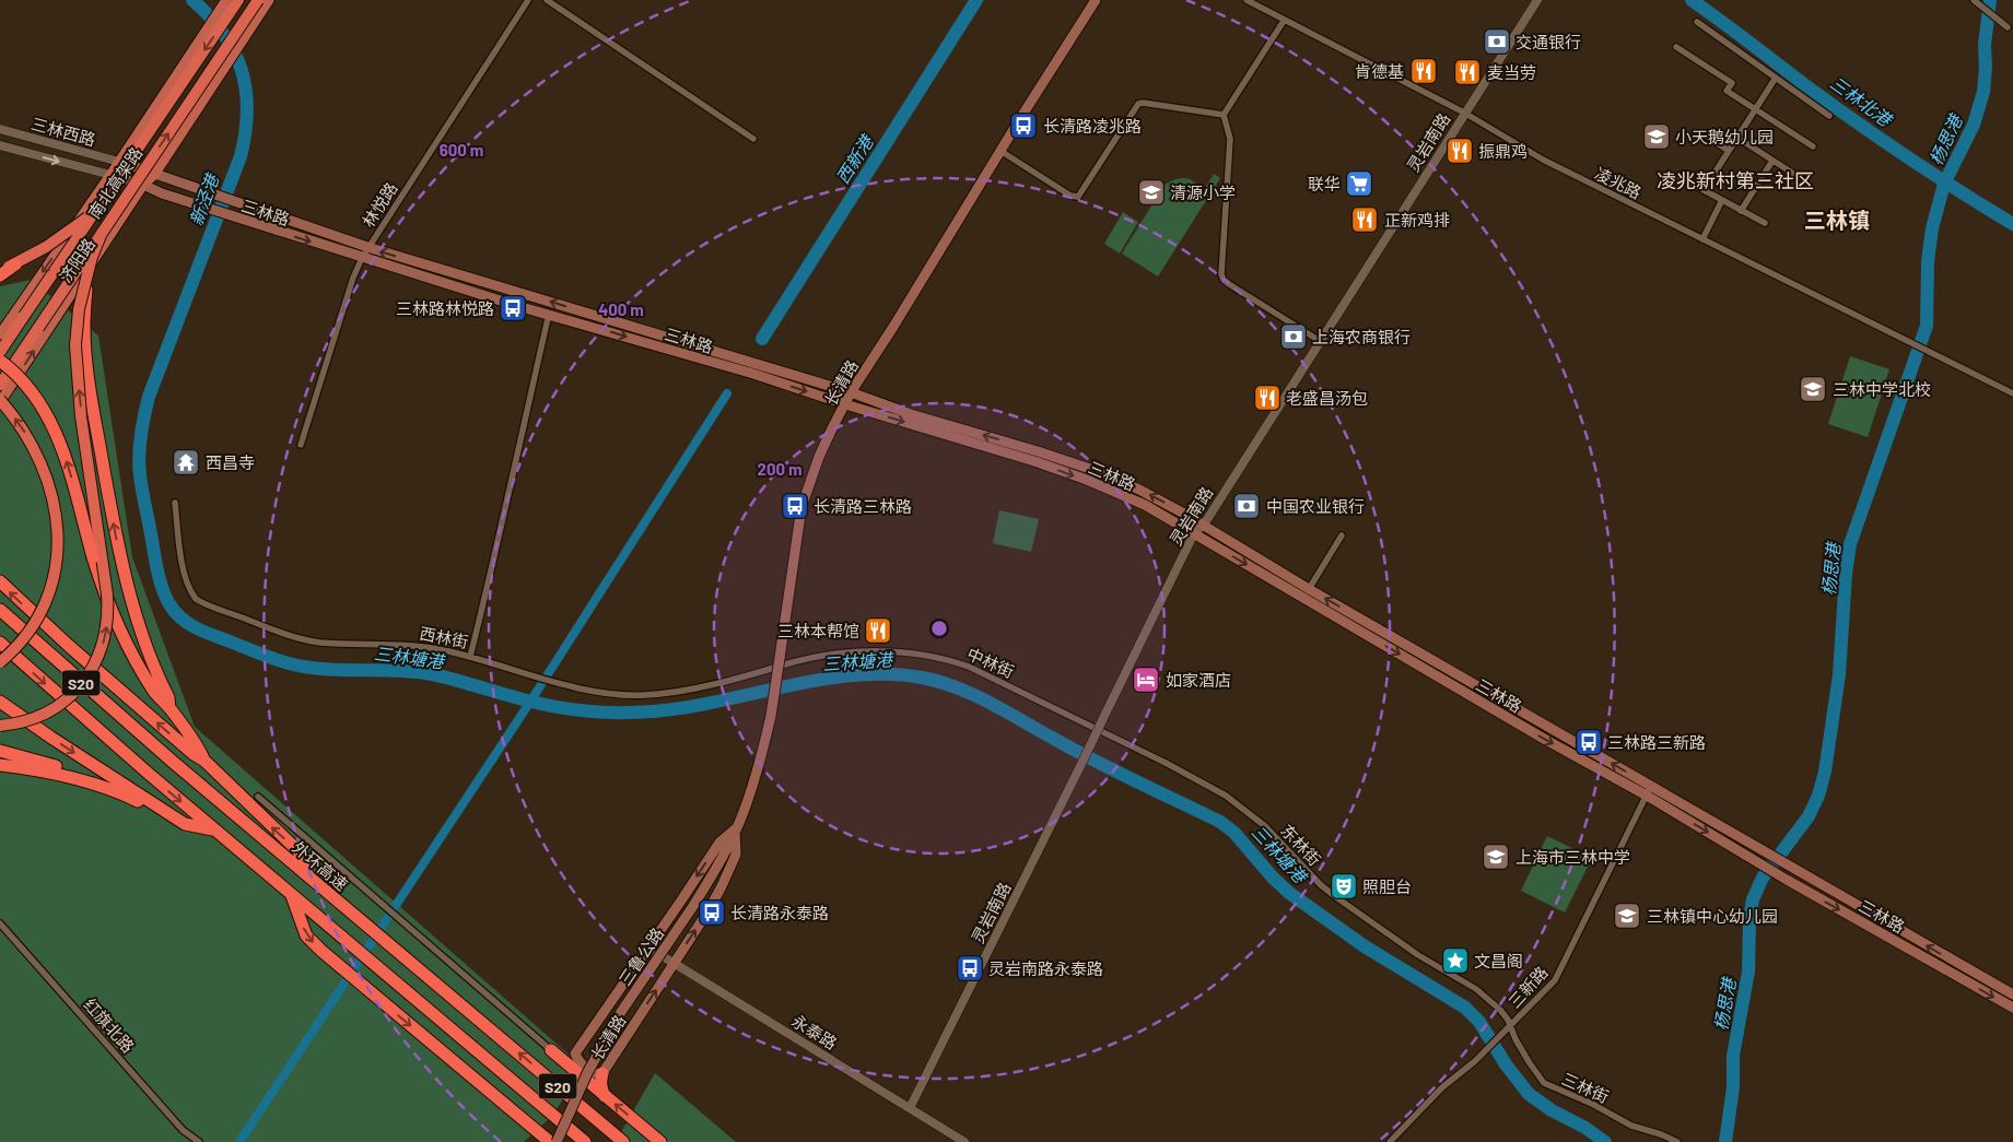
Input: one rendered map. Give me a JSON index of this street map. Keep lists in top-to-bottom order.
{
  "streets": {
    "highway": ["南北高架路", "S20", "外环高速"],
    "main road": [
      "三林路",
      "济阳路",
      "长清路",
      "三鲁公路"
    ],
    "street": [
      "三林西路",
      "灵岩南路",
      "凌兆路",
      "林悦路",
      "西林街",
      "中林街",
      "东林街",
      "三新路",
      "红旗北路",
      "永泰路",
      "三林街"
    ]
  },
  "crossings": [
    ["三林西路", "三林路"],
    ["三林西路", "济阳路"],
    ["灵岩南路", "凌兆路"],
    ["灵岩南路", "三林路"],
    ["灵岩南路", "永泰路"],
    ["林悦路", "三林路"],
    ["三林路", "济阳路"],
    ["三林路", "长清路"],
    ["三林路", "三新路"],
    ["长清路", "西林街"],
    ["长清路", "中林街"],
    ["长清路", "三鲁公路"],
    ["长清路", "永泰路"],
    ["西林街", "中林街"],
    ["中林街", "东林街"],
    ["东林街", "三新路"],
    ["东林街", "三林街"],
    ["三新路", "三林街"]
  ],
  "districts": ["凌兆新村第三社区", "三林镇"],
  "water": [
    "三林北港",
    "杨思港",
    "西新港",
    "新泾港",
    "三林塘港"
  ],
  "places": {
    "bank": ["交通银行", "上海农商银行", "中国农业银行"],
    "restaurant": [
      "肯德基",
      "麦当劳",
      "振鼎鸡",
      "正新鸡排",
      "老盛昌汤包",
      "三林本帮馆"
    ],
    "bus stop": [
      "长清路凌兆路",
      "三林路林悦路",
      "长清路三林路",
      "三林路三新路",
      "长清路永泰路",
      "灵岩南路永泰路"
    ],
    "school or university": [
      "小天鹅幼儿园",
      "清源小学",
      "三林中学北校",
      "上海市三林中学",
      "三林镇中心幼儿园"
    ],
    "supermarket": ["联华"],
    "temple": ["西昌寺"],
    "hotel": ["如家酒店"],
    "theatre": ["照胆台"],
    "place": ["文昌阁"]
  },
  "rings": ["600 m", "400 m", "200 m"]
}
